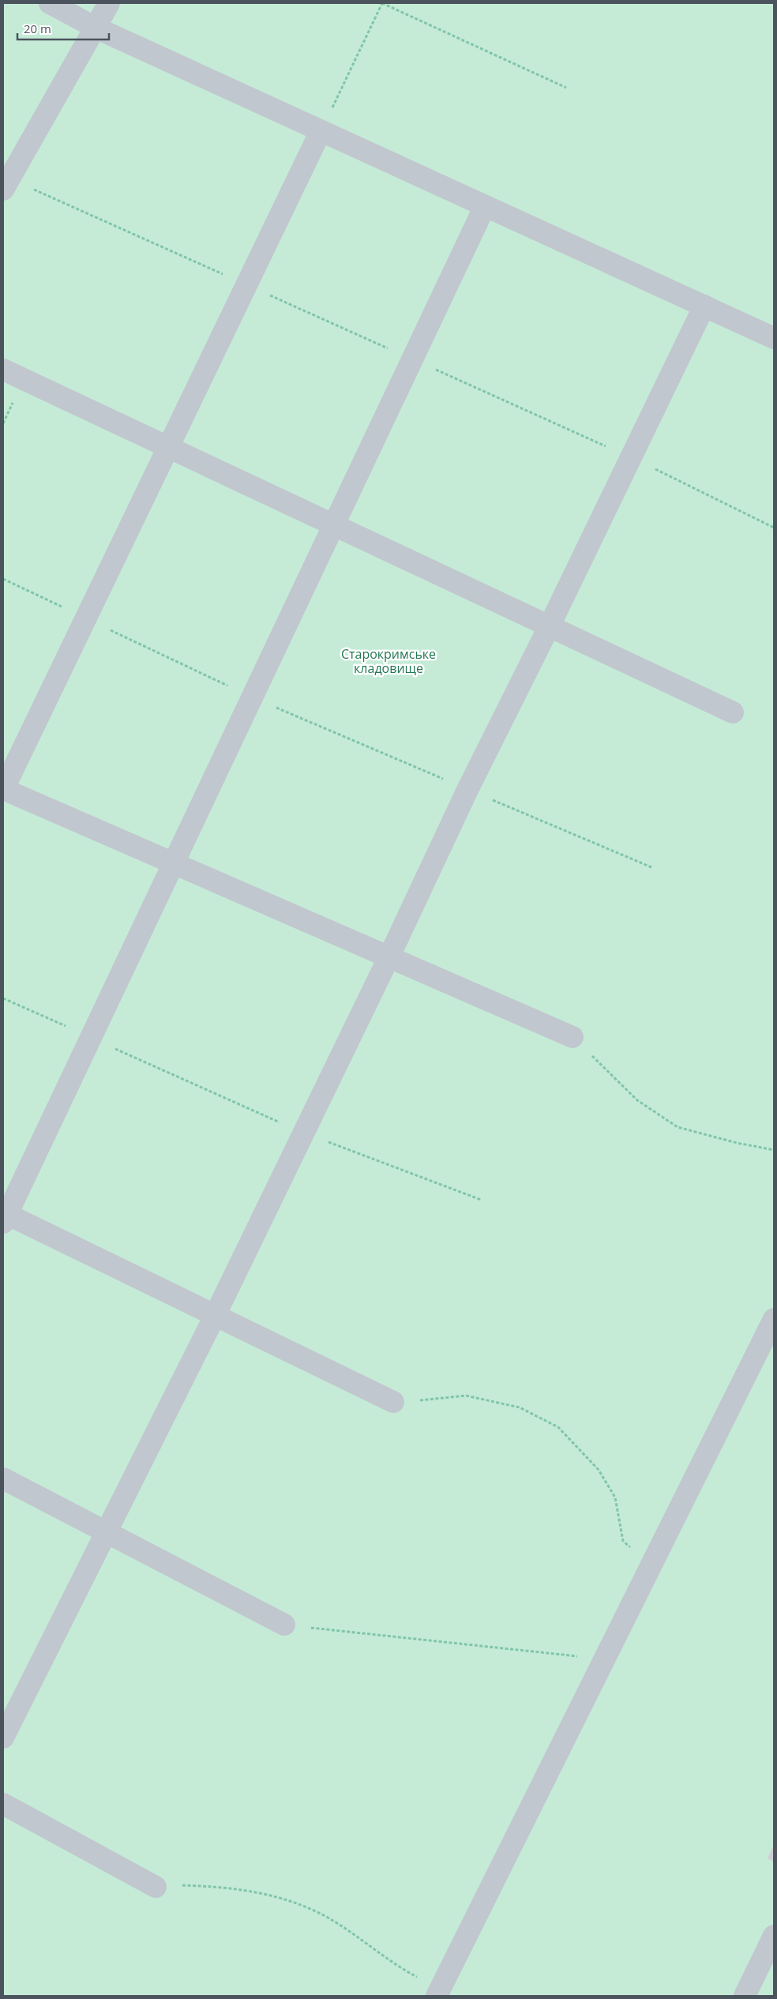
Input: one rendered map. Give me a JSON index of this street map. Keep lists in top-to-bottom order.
{
  "parks": ["Старокримське кладовище"],
  "scale_bar": "20 m"
}
